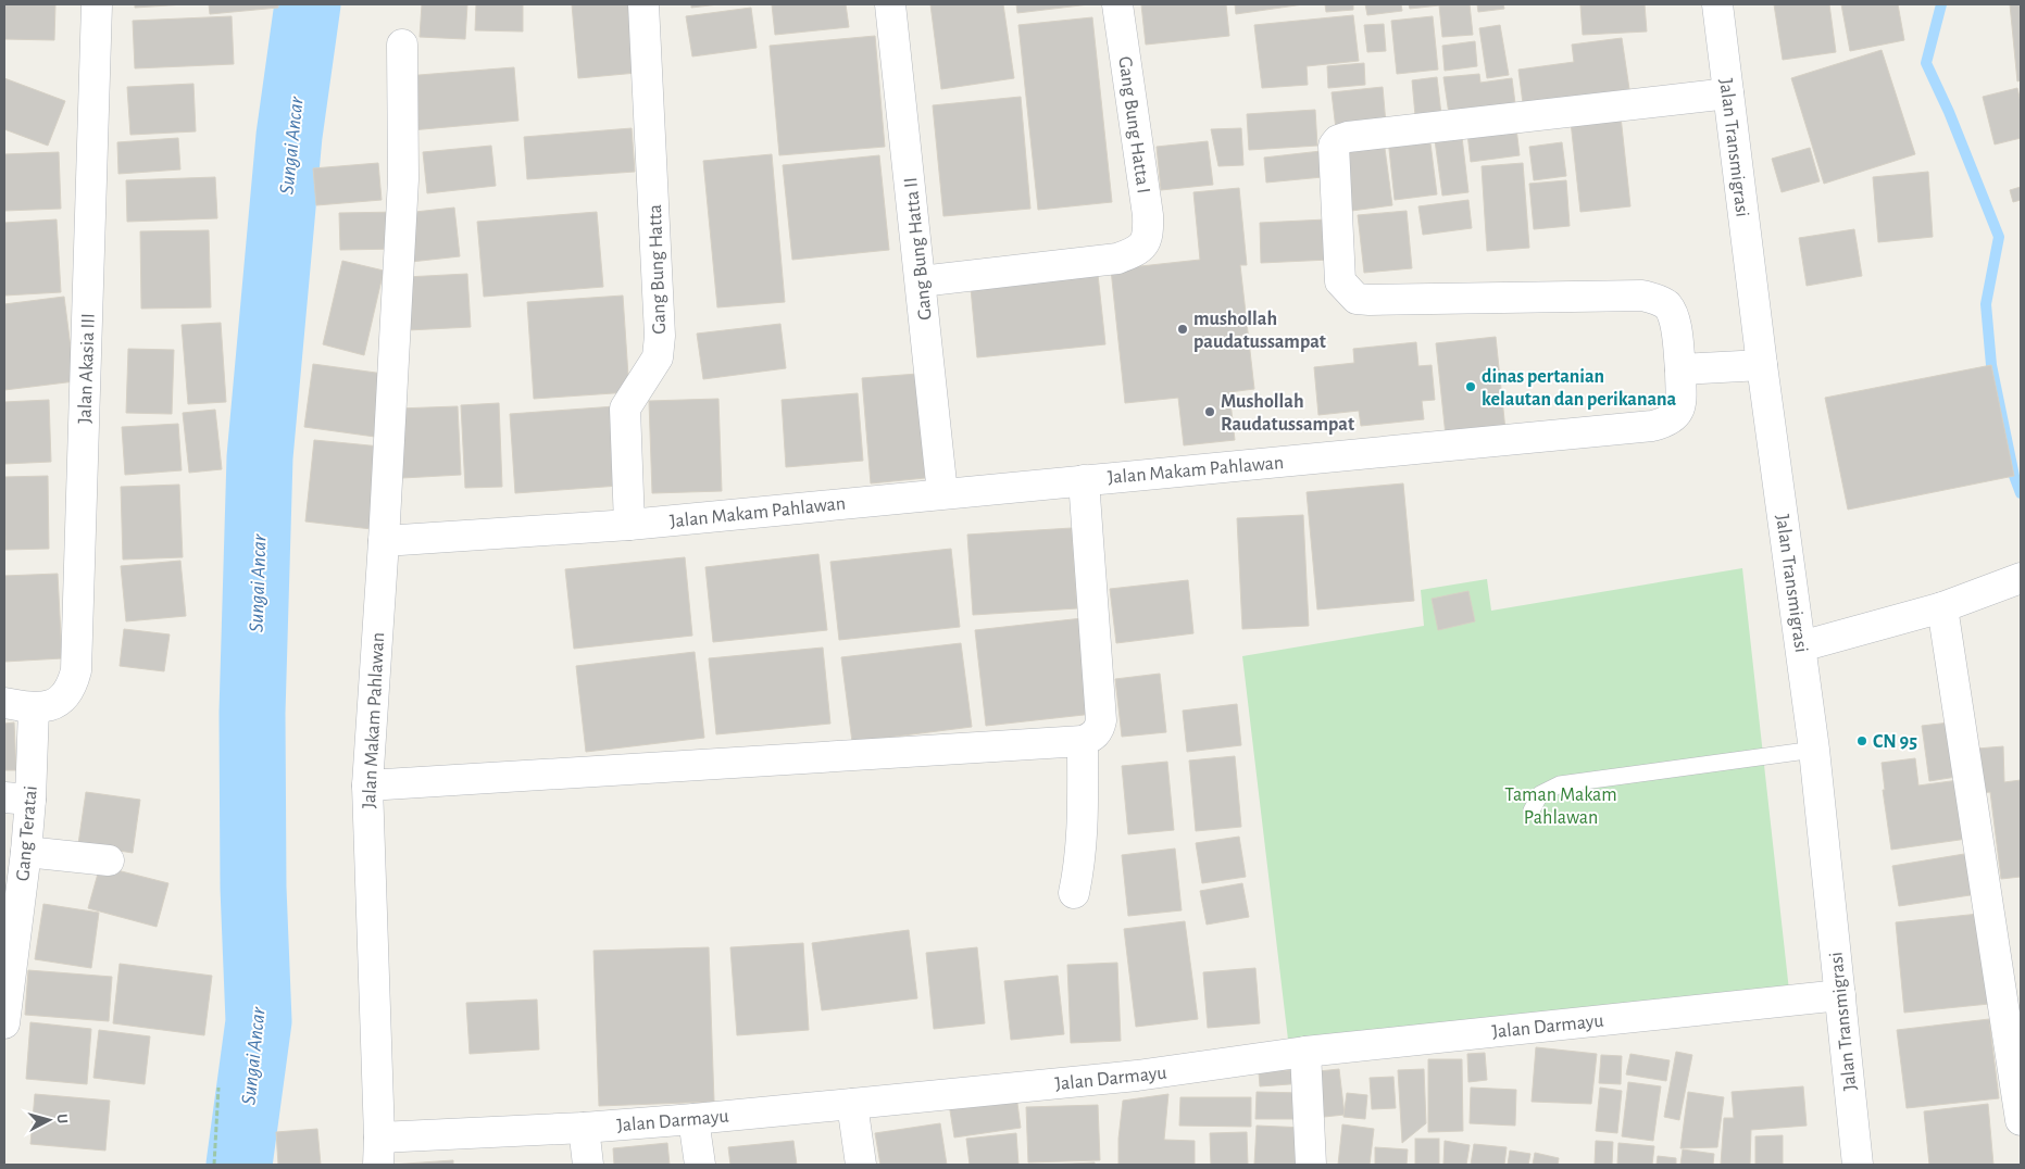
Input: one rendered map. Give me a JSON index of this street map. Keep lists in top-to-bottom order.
{
  "streets": {
    "street": [
      "Gang Bung Hatta I",
      "Jalan Transmigrasi",
      "Gang Bung Hatta II",
      "Gang Bung Hatta",
      "Jalan Akasia III",
      "Jalan Makam Pahlawan",
      "Gang Teratai",
      "Jalan Darmayu"
    ]
  },
  "crossings": [
    ["Gang Bung Hatta I", "Gang Bung Hatta II"],
    ["Jalan Transmigrasi", "Jalan Makam Pahlawan"],
    ["Jalan Transmigrasi", "Jalan Darmayu"],
    ["Gang Bung Hatta II", "Jalan Makam Pahlawan"],
    ["Gang Bung Hatta", "Jalan Makam Pahlawan"],
    ["Jalan Akasia III", "Gang Teratai"],
    ["Jalan Makam Pahlawan", "Jalan Darmayu"]
  ],
  "water": ["Sungai Ancar"],
  "parks": ["Taman Makam Pahlawan"],
  "places": [
    "mushollah paudatussampat",
    "dinas pertanian kelautan dan perikanana",
    "Mushollah Raudatussampat",
    "CN 95"
  ],
  "north": "right"
}
